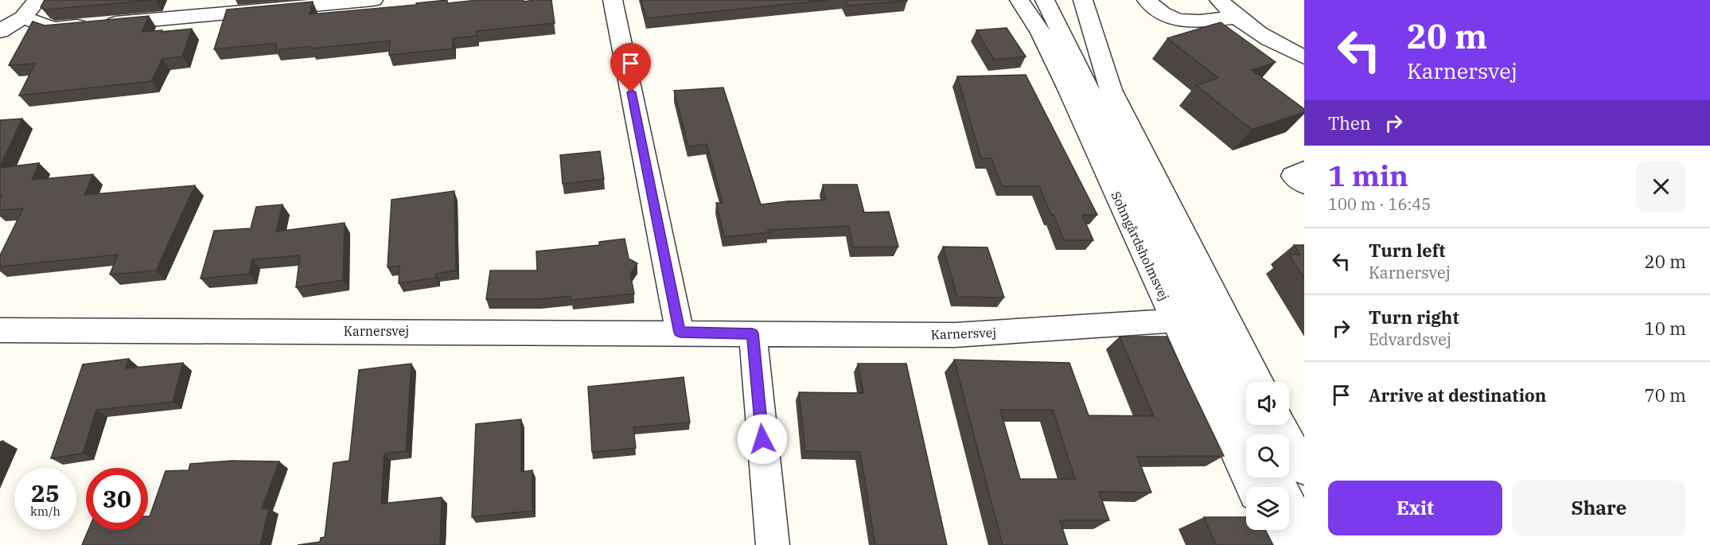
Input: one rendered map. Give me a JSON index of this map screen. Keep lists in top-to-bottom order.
{
  "streets": {
    "street": ["Sohngårdsholmsvej", "Karnersvej"]
  },
  "crossings": [
    ["Sohngårdsholmsvej", "Karnersvej"]
  ],
  "page": {
    "turn": ["20 m", "Karnersvej"],
    "then": "Then",
    "heading": ["1 min", "100 m · 16:45"],
    "list": [
      {
        "name": "Turn left",
        "note": "Karnersvej",
        "value": "20 m"
      },
      {
        "name": "Turn right",
        "note": "Edvardsvej",
        "value": "10 m"
      },
      {
        "name": "Arrive at destination",
        "value": "70 m"
      }
    ],
    "speed": "25 km/h",
    "limit": "30",
    "buttons": ["Exit", "Share"]
  }
}
